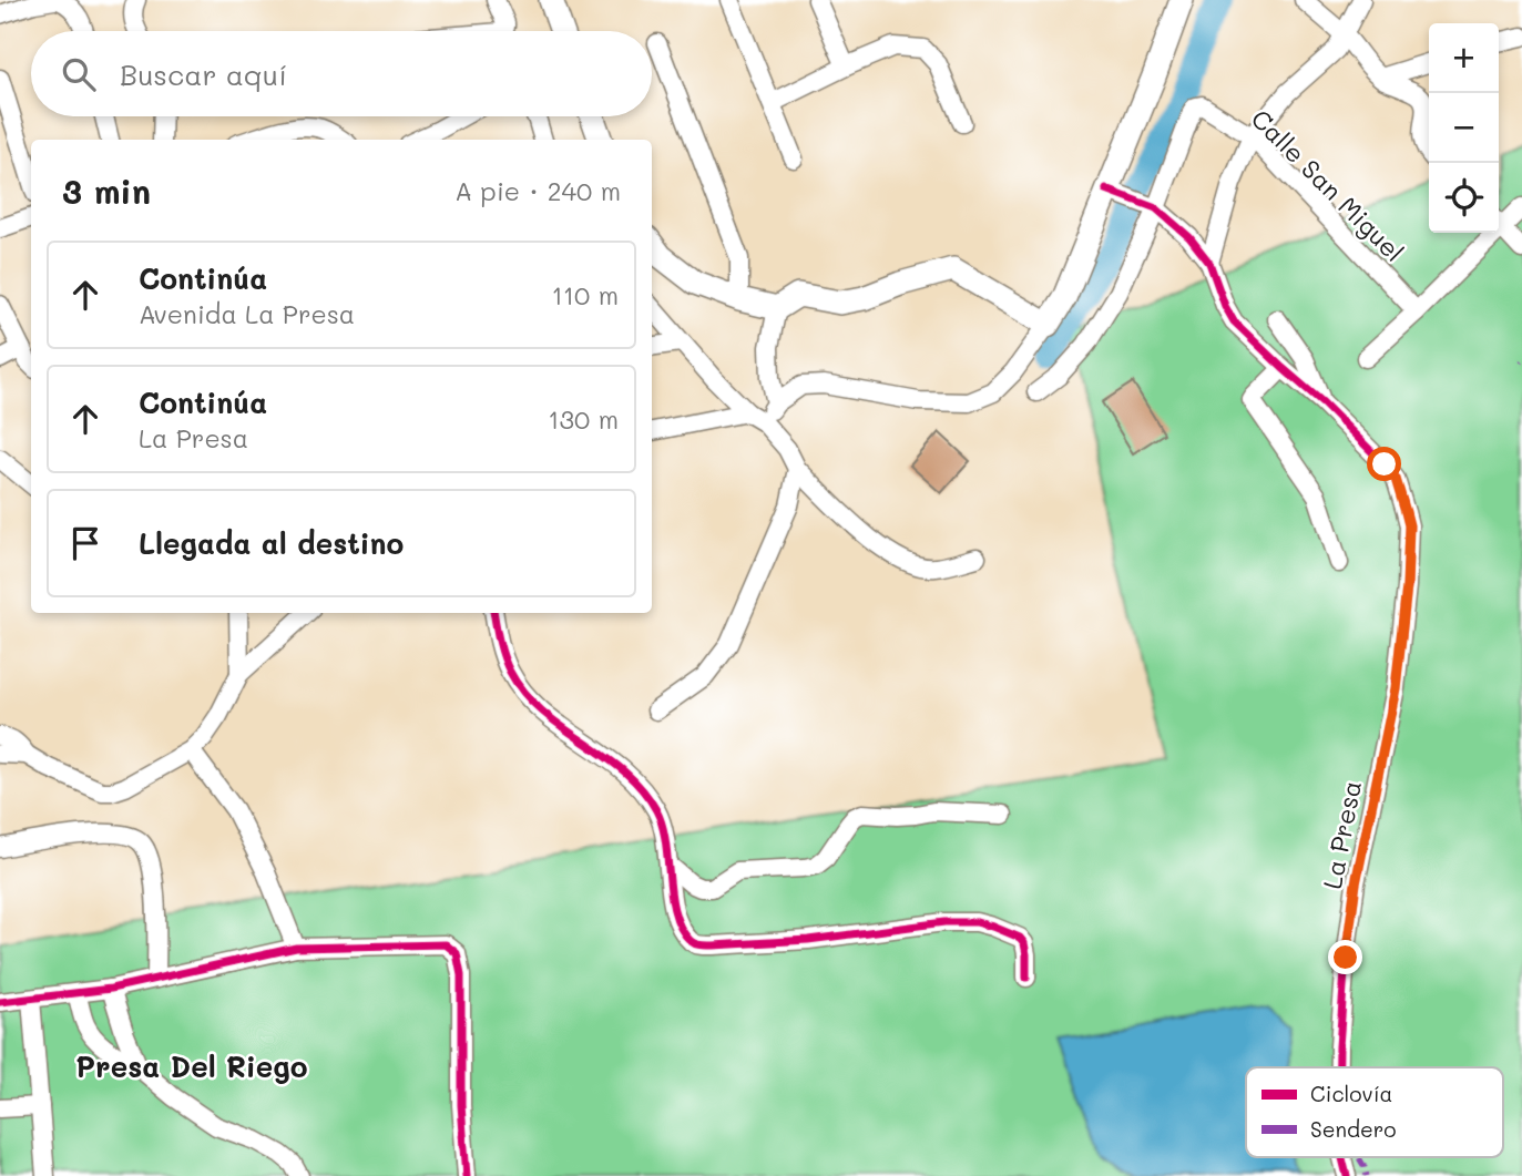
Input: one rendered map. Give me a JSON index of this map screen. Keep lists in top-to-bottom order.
{
  "streets": {
    "street": ["Calle San Miguel", "La Presa"]
  },
  "districts": ["Presa Del Riego"],
  "legend": ["Ciclovía", "Sendero"],
  "page": {
    "map_buttons": ["+", "−"],
    "search": "Buscar aquí",
    "heading": ["3 min", "A pie · 240 m"],
    "list": [
      ["Continúa", "Avenida La Presa", "110 m"],
      ["Continúa", "La Presa", "130 m"],
      "Llegada al destino"
    ]
  }
}
